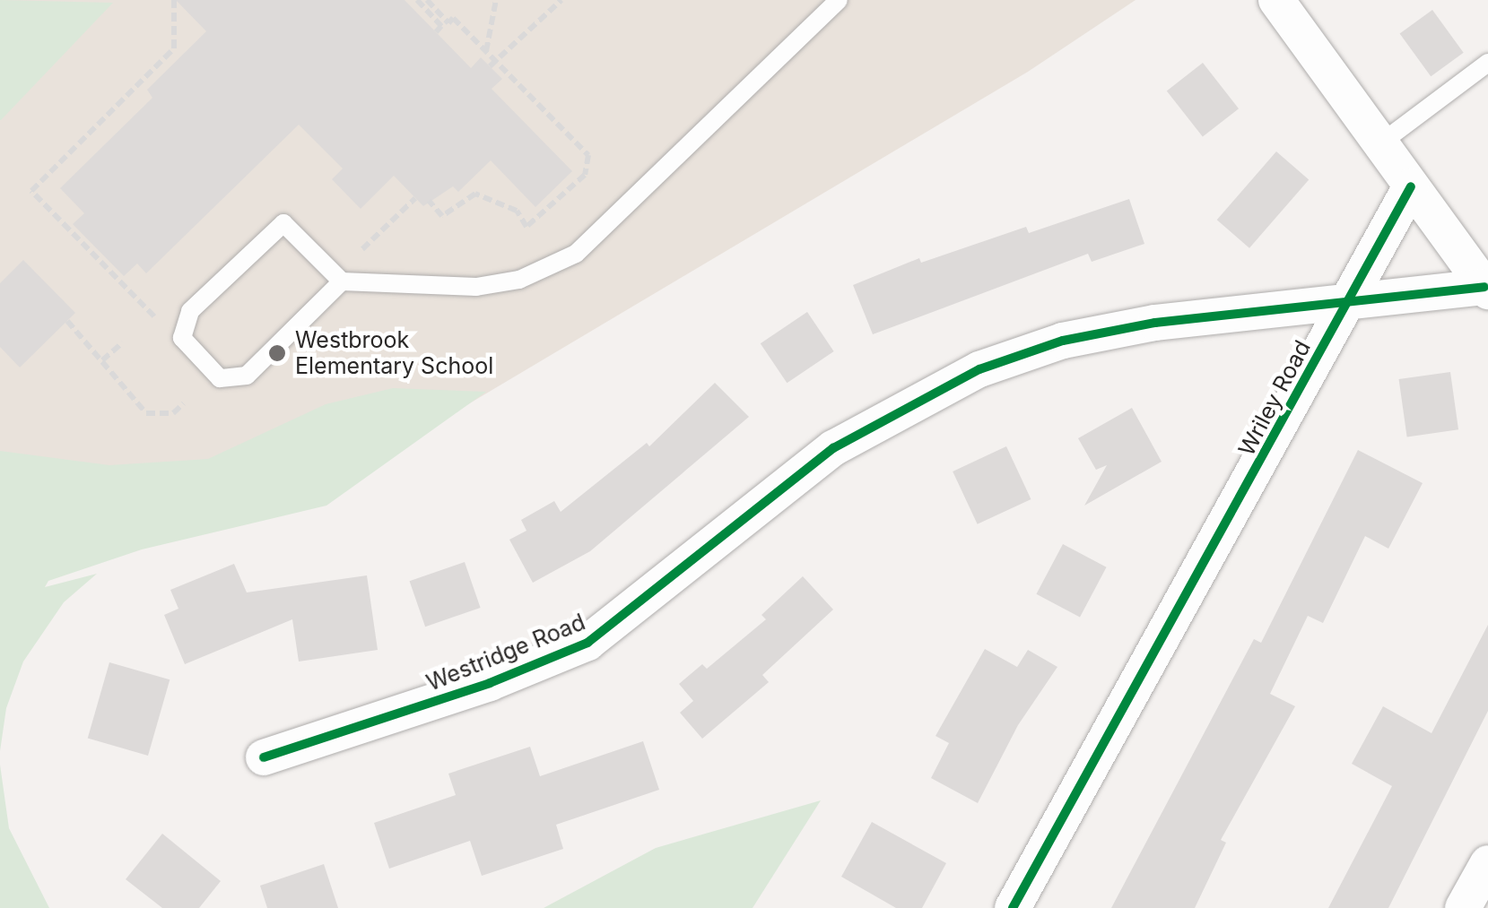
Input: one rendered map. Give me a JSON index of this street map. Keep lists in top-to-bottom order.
{
  "streets": {
    "street": ["Wriley Road", "Westridge Road"]
  },
  "crossings": [
    ["Wriley Road", "Westridge Road"]
  ],
  "places": ["Westbrook Elementary School"]
}
